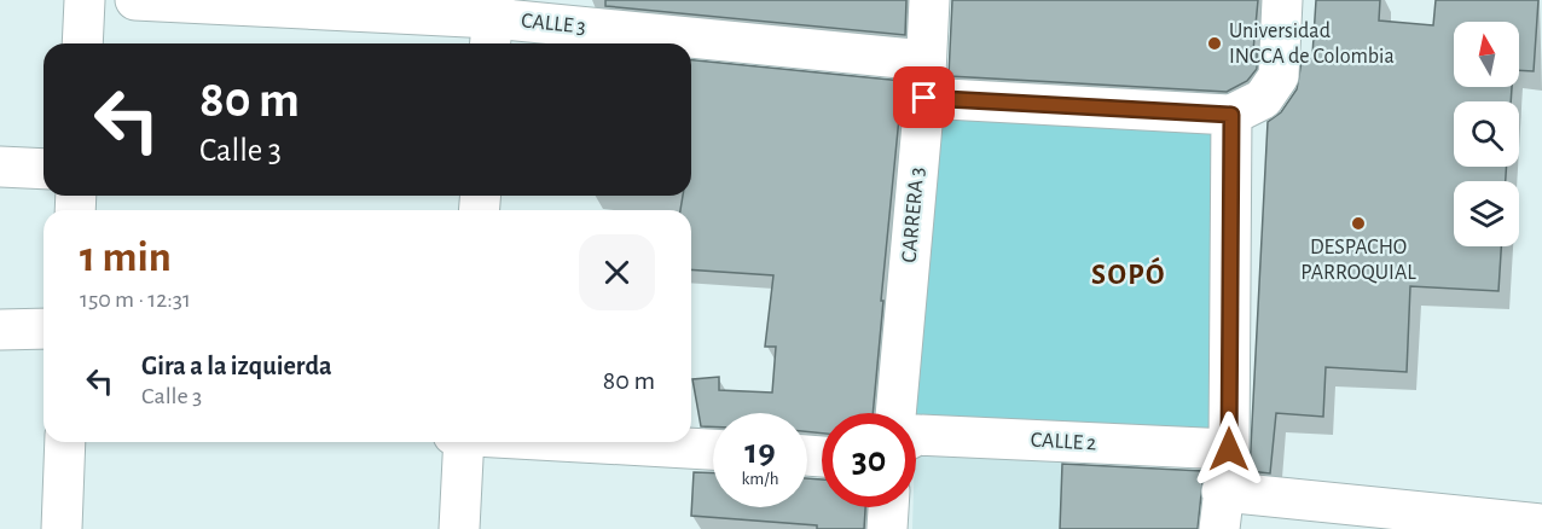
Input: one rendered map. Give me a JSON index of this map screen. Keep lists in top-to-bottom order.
{
  "streets": {
    "street": ["CALLE 3", "CARRERA 3", "CALLE 2"]
  },
  "crossings": [
    ["CALLE 3", "CARRERA 3"]
  ],
  "districts": ["SOPÓ"],
  "places": ["Universidad INCCA de Colombia", "DESPACHO PARROQUIAL"],
  "north": "top",
  "page": {
    "turn": ["80 m", "Calle 3"],
    "heading": ["1 min", "150 m · 12:31"],
    "list": [
      {
        "name": "Gira a la izquierda",
        "note": "Calle 3",
        "value": "80 m"
      }
    ],
    "speed": "19 km/h",
    "limit": "30"
  }
}
